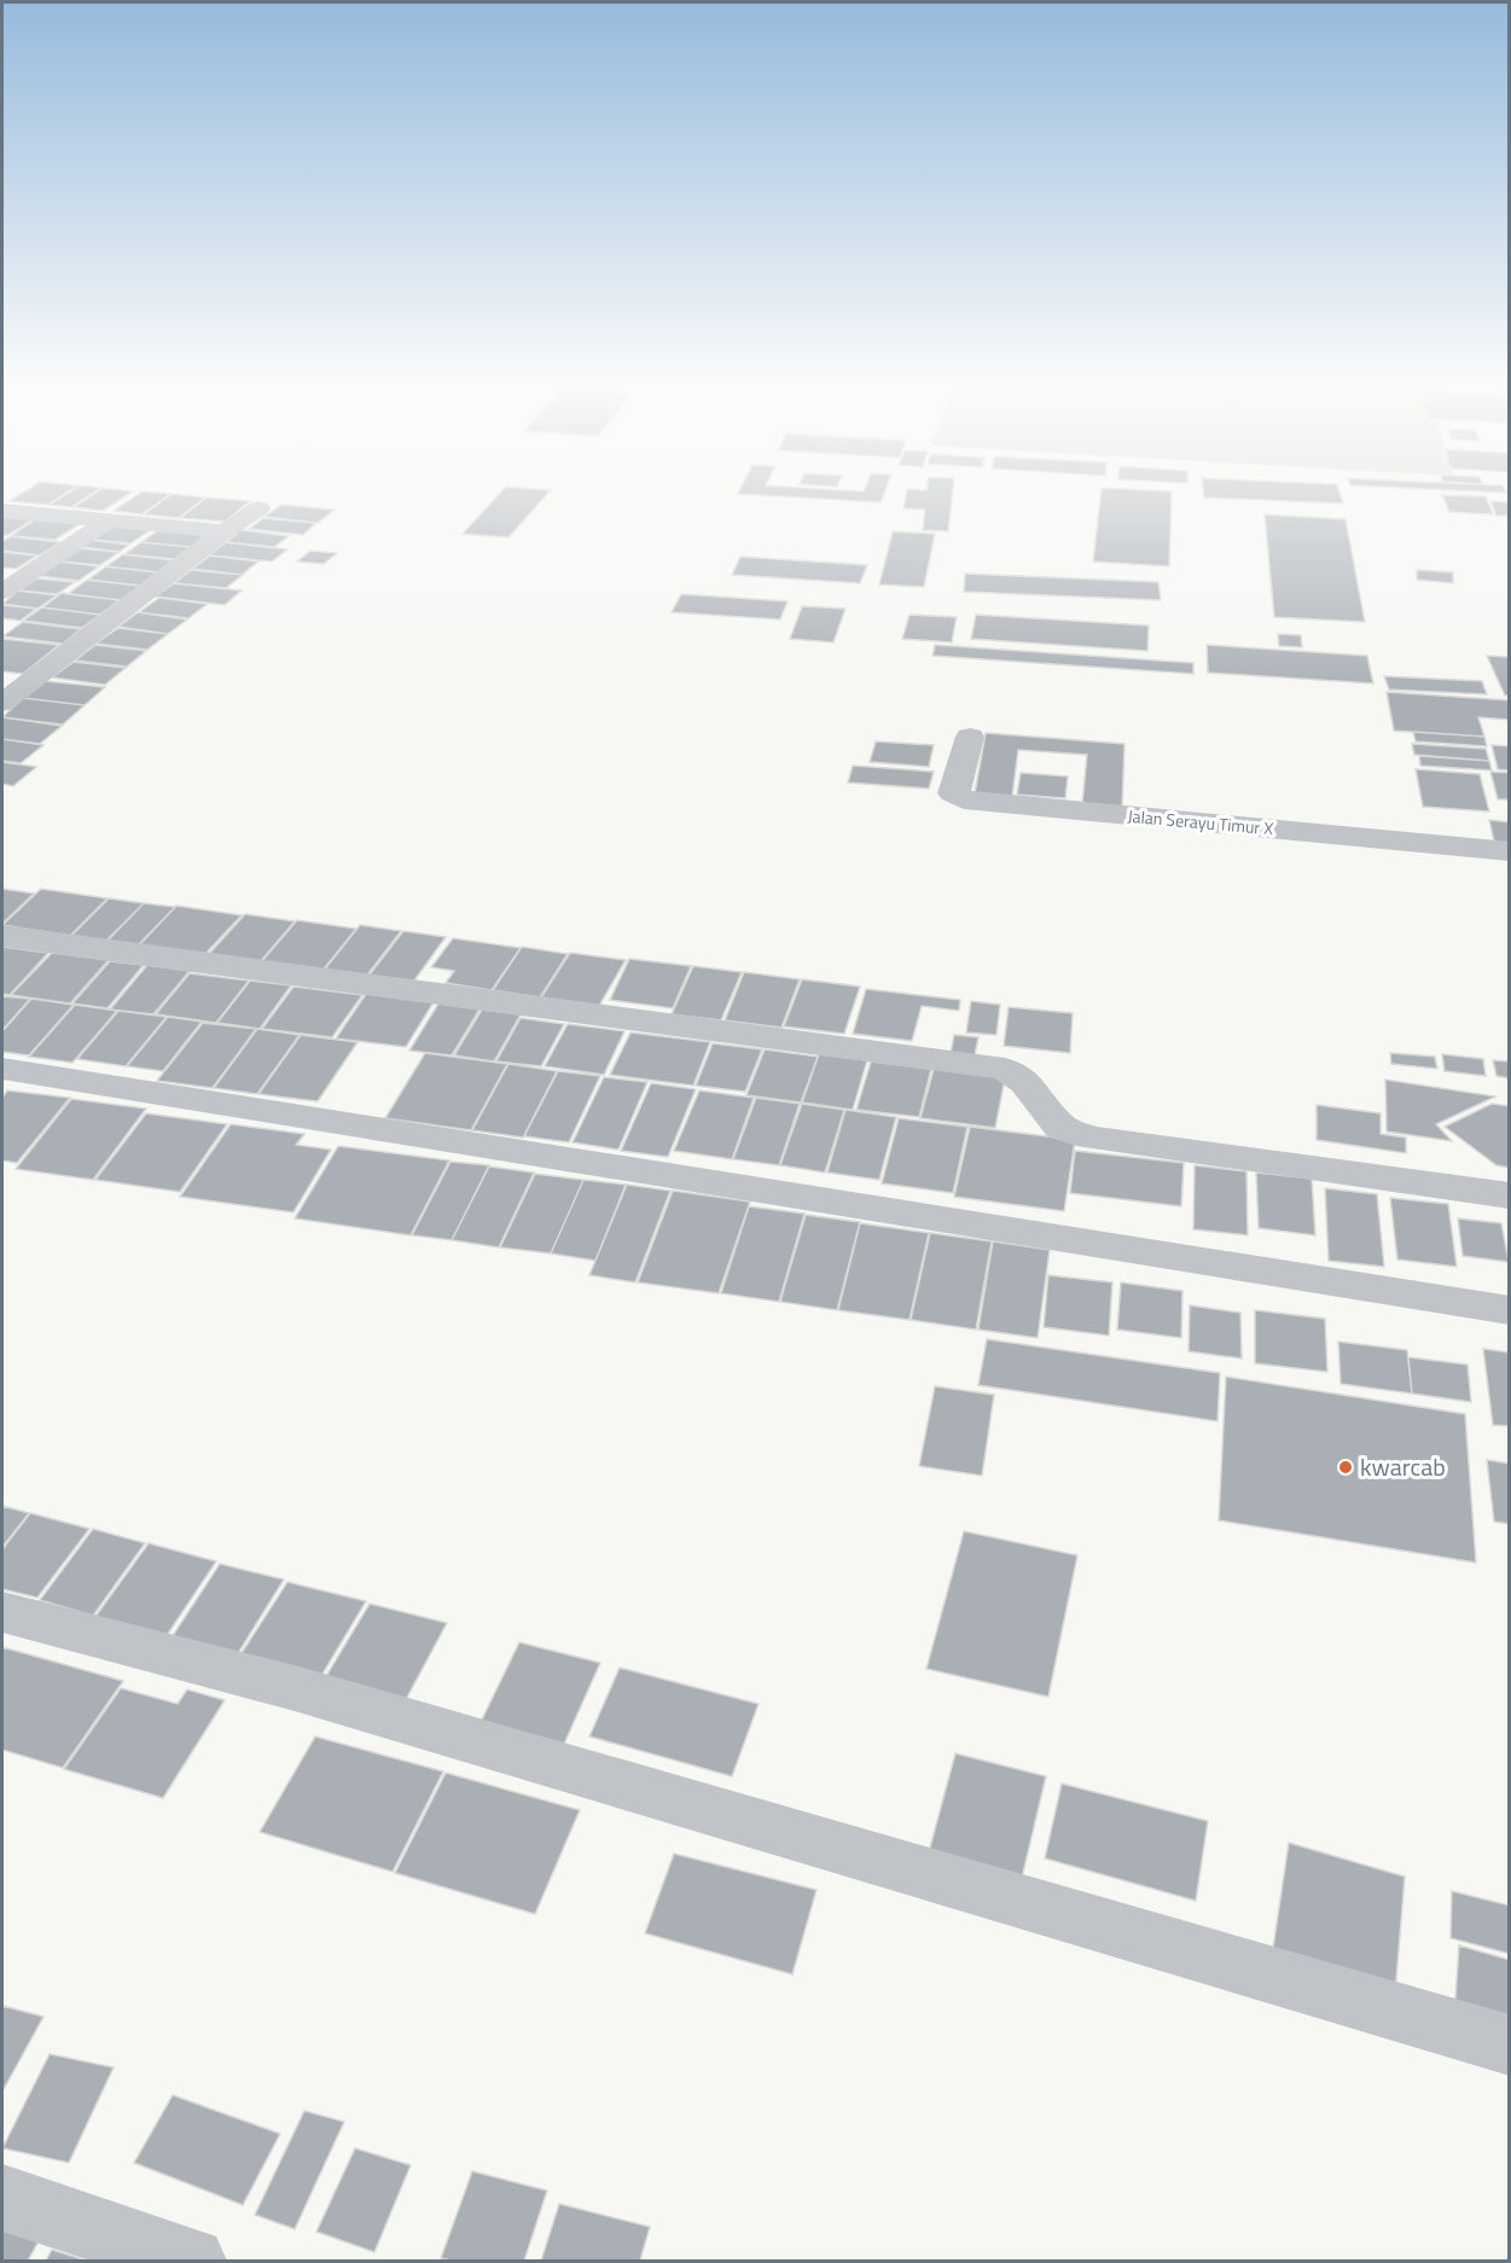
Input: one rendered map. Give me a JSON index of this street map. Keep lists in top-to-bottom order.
{
  "streets": {
    "street": ["Jalan Serayu Timur X"]
  },
  "places": ["kwarcab"]
}
